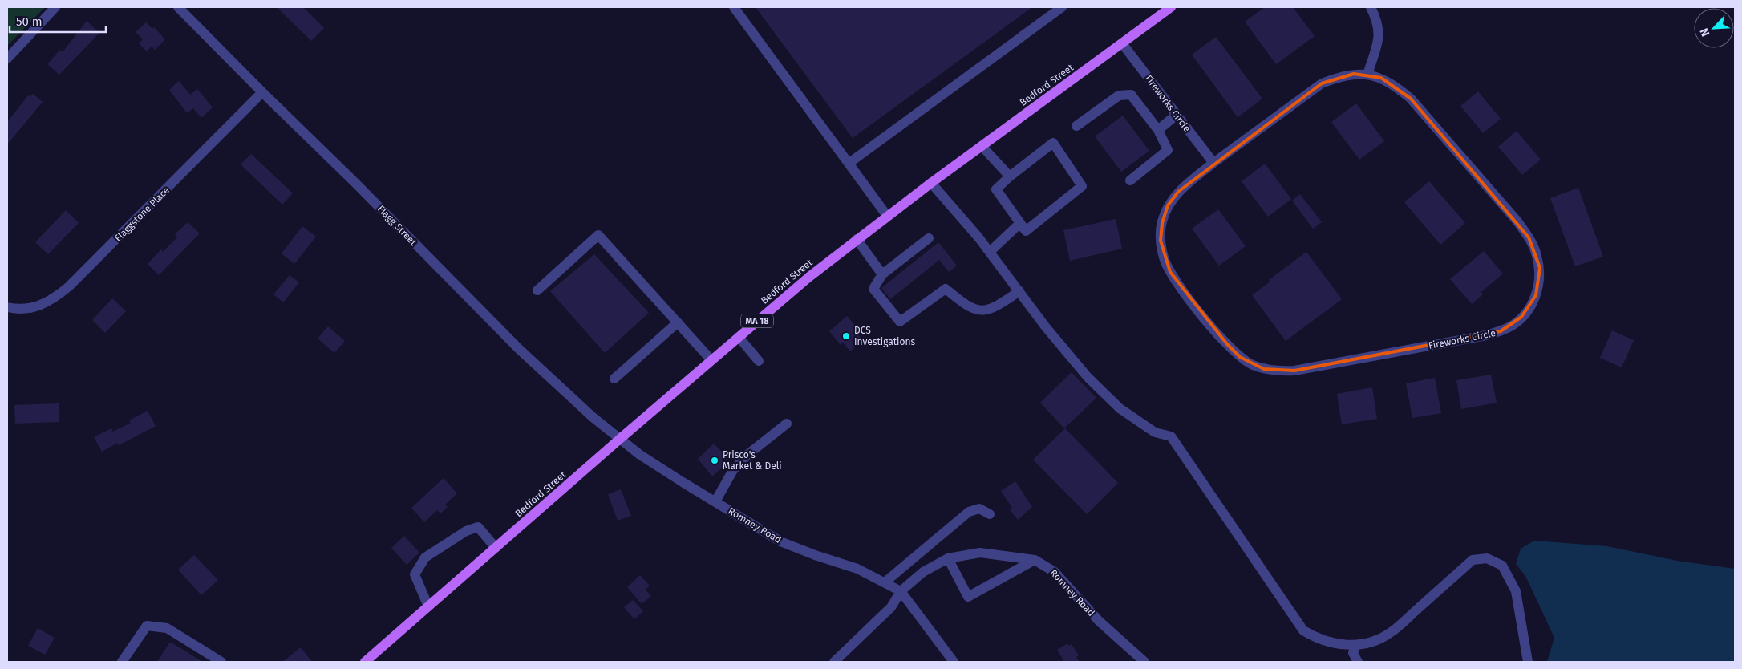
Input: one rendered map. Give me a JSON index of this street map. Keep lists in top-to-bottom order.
{
  "streets": {
    "main road": ["Bedford Street", "MA 18"],
    "street": [
      "Fireworks Circle",
      "Flaggstone Place",
      "Flagg Street",
      "Romney Road"
    ]
  },
  "crossings": [
    ["Bedford Street", "Fireworks Circle"],
    ["Bedford Street", "Flagg Street"],
    ["Bedford Street", "Romney Road"],
    ["Flaggstone Place", "Flagg Street"],
    ["Flagg Street", "Romney Road"]
  ],
  "places": ["DCS Investigations", "Prisco's Market & Deli"],
  "scale_bar": "50 m",
  "north": "bottom left"
}
